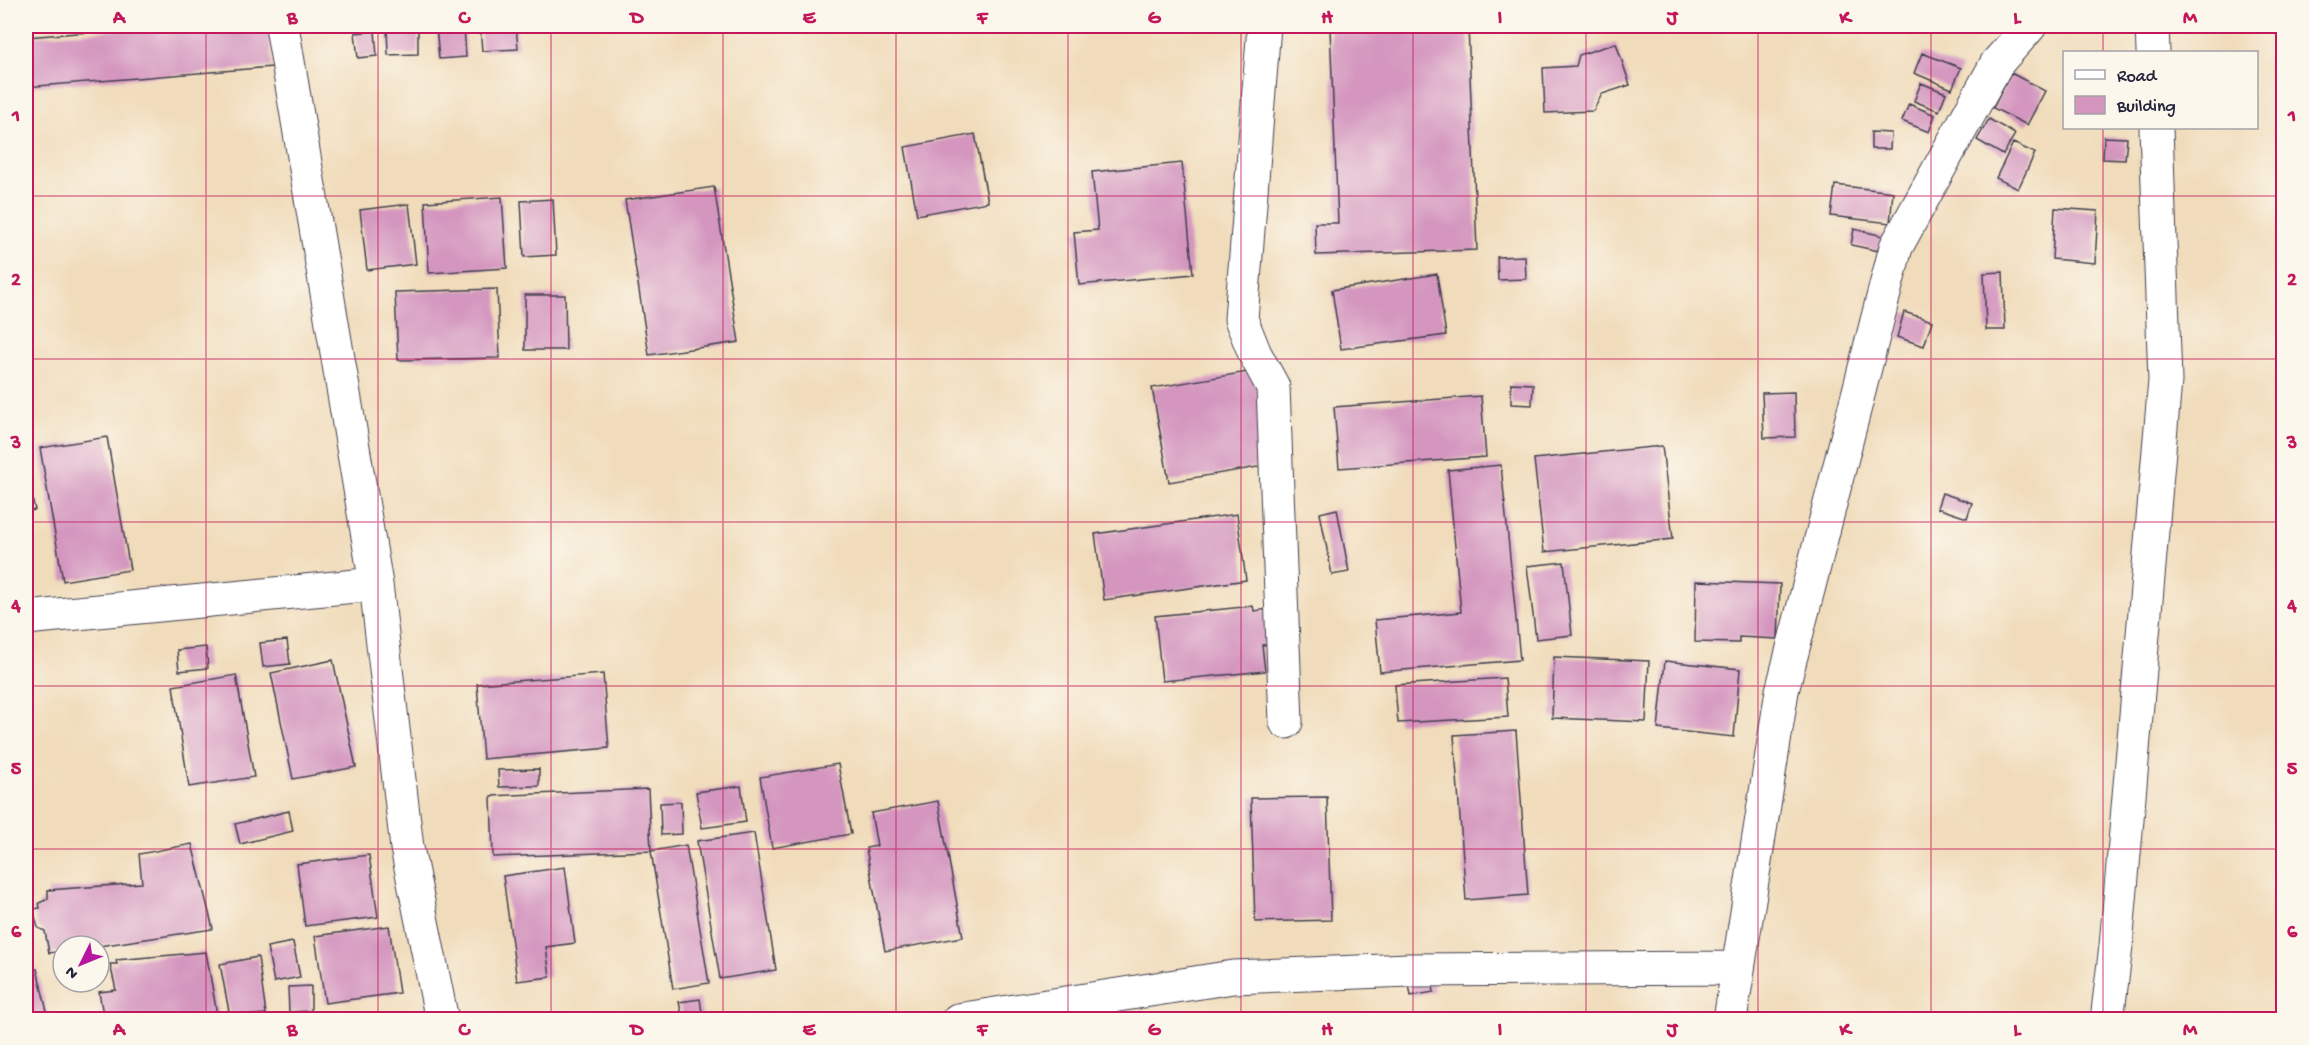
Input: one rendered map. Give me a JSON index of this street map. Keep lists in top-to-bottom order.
{
  "legend": ["Road", "Building"],
  "north": "bottom left",
  "grid": {
    "columns": [
      "A",
      "B",
      "C",
      "D",
      "E",
      "F",
      "G",
      "H",
      "I",
      "J",
      "K",
      "L",
      "M"
    ],
    "rows": [
      "1",
      "2",
      "3",
      "4",
      "5",
      "6"
    ]
  }
}
